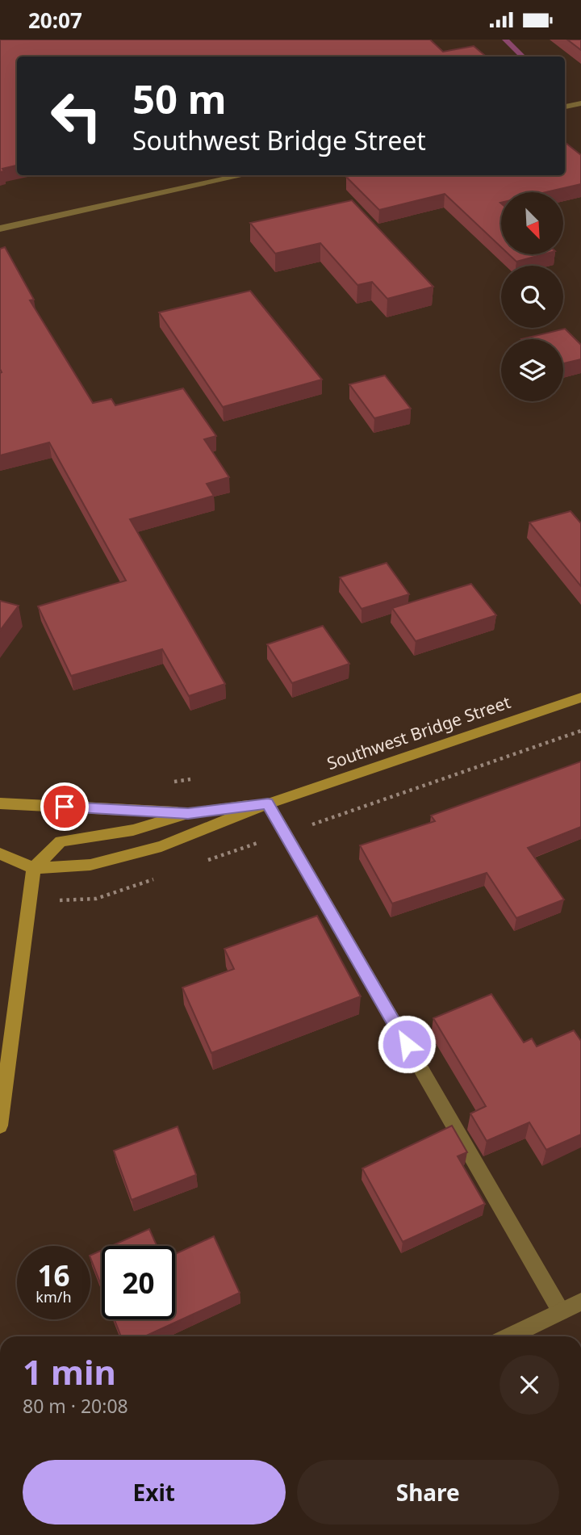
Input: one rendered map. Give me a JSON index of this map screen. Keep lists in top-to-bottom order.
{
  "streets": {
    "street": ["Southwest Bridge Street"]
  },
  "north": "bottom right",
  "page": {
    "status": "20:07",
    "turn": ["50 m", "Southwest Bridge Street"],
    "speed": "16 km/h",
    "limit": "20",
    "heading": ["1 min", "80 m · 20:08"],
    "buttons": ["Exit", "Share"]
  }
}
